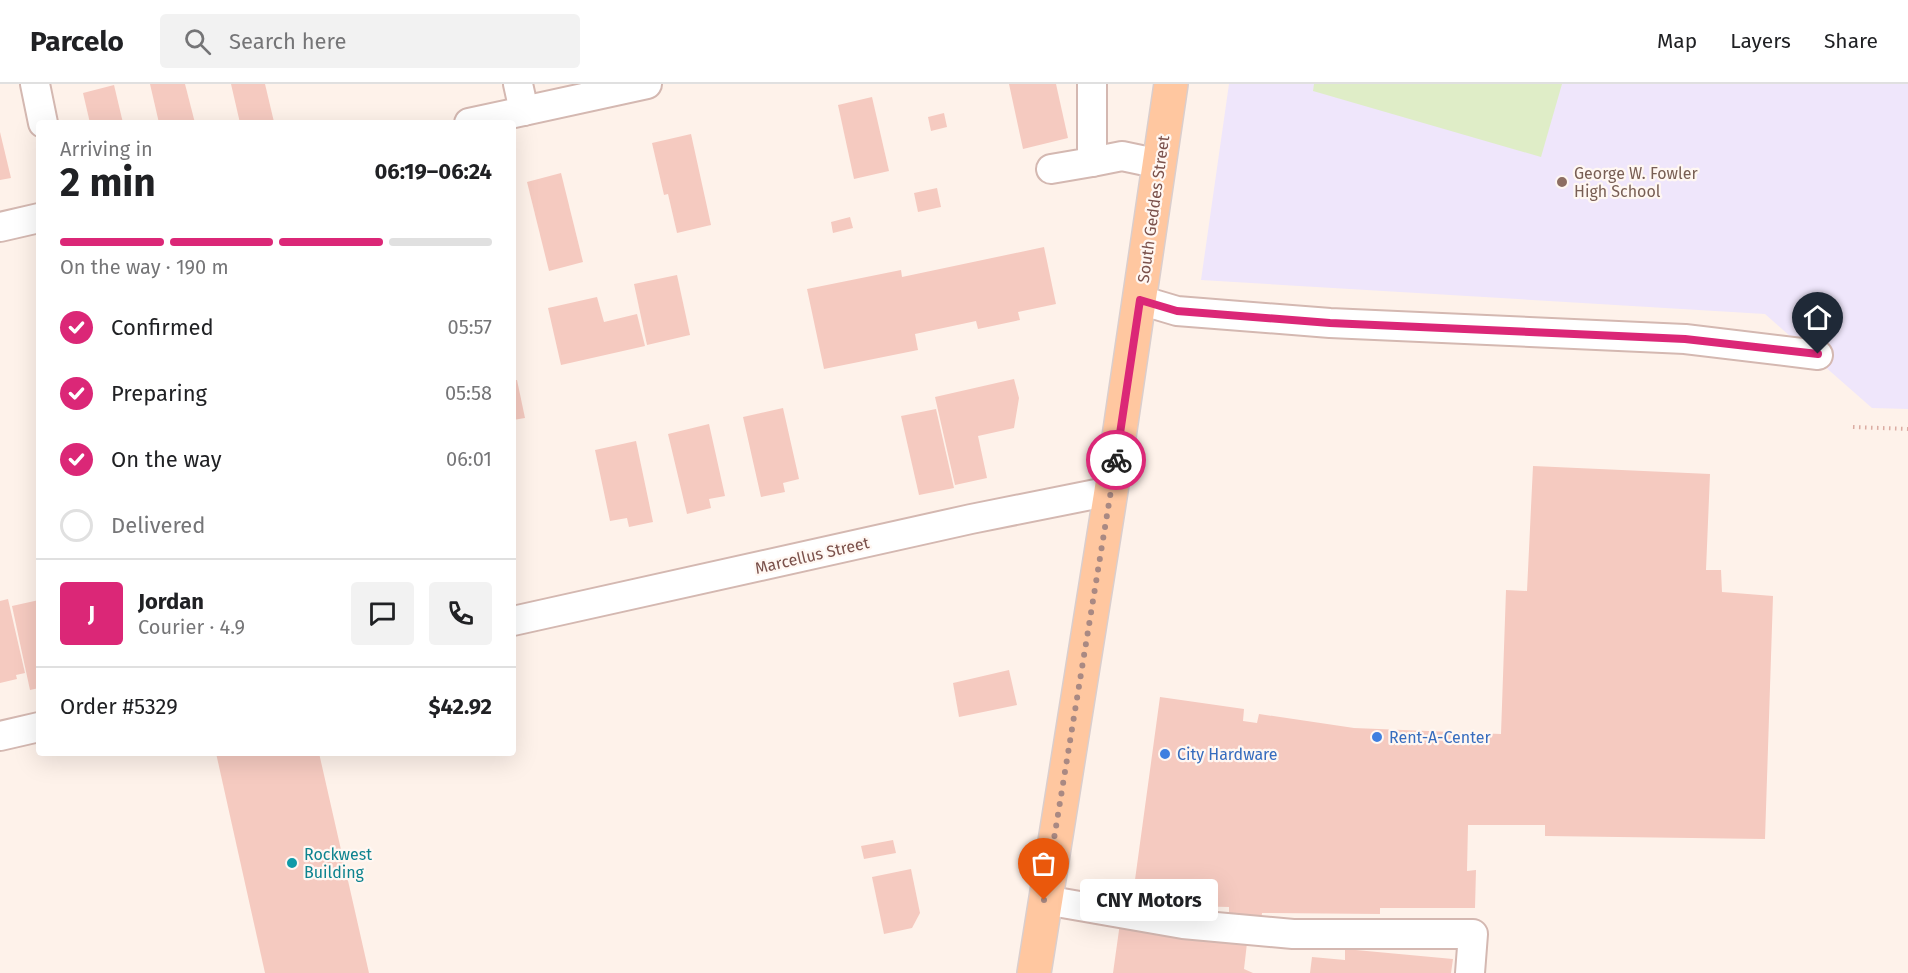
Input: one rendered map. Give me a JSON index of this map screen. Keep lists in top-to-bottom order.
{
  "streets": {
    "main road": ["South Geddes Street"],
    "street": ["Marcellus Street"]
  },
  "crossings": [
    ["South Geddes Street", "Marcellus Street"]
  ],
  "places": [
    "George W. Fowler High School",
    "Rent-A-Center",
    "City Hardware",
    "Rockwest Building",
    "CNY Motors"
  ],
  "page": {
    "header": "Parcelo",
    "search": "Search here",
    "nav": ["Map", "Layers", "Share"],
    "heading": ["2 min", "Arriving in", "06:19–06:24"],
    "panel": [
      "Jordan",
      "Courier · 4.9",
      "Order #5329",
      "$42.92"
    ],
    "bar": "On the way · 190 m",
    "list": [
      ["Confirmed", "05:57"],
      ["Preparing", "05:58"],
      ["On the way", "06:01"],
      "Delivered"
    ],
    "round": "J",
    "bubble": "CNY Motors"
  }
}
